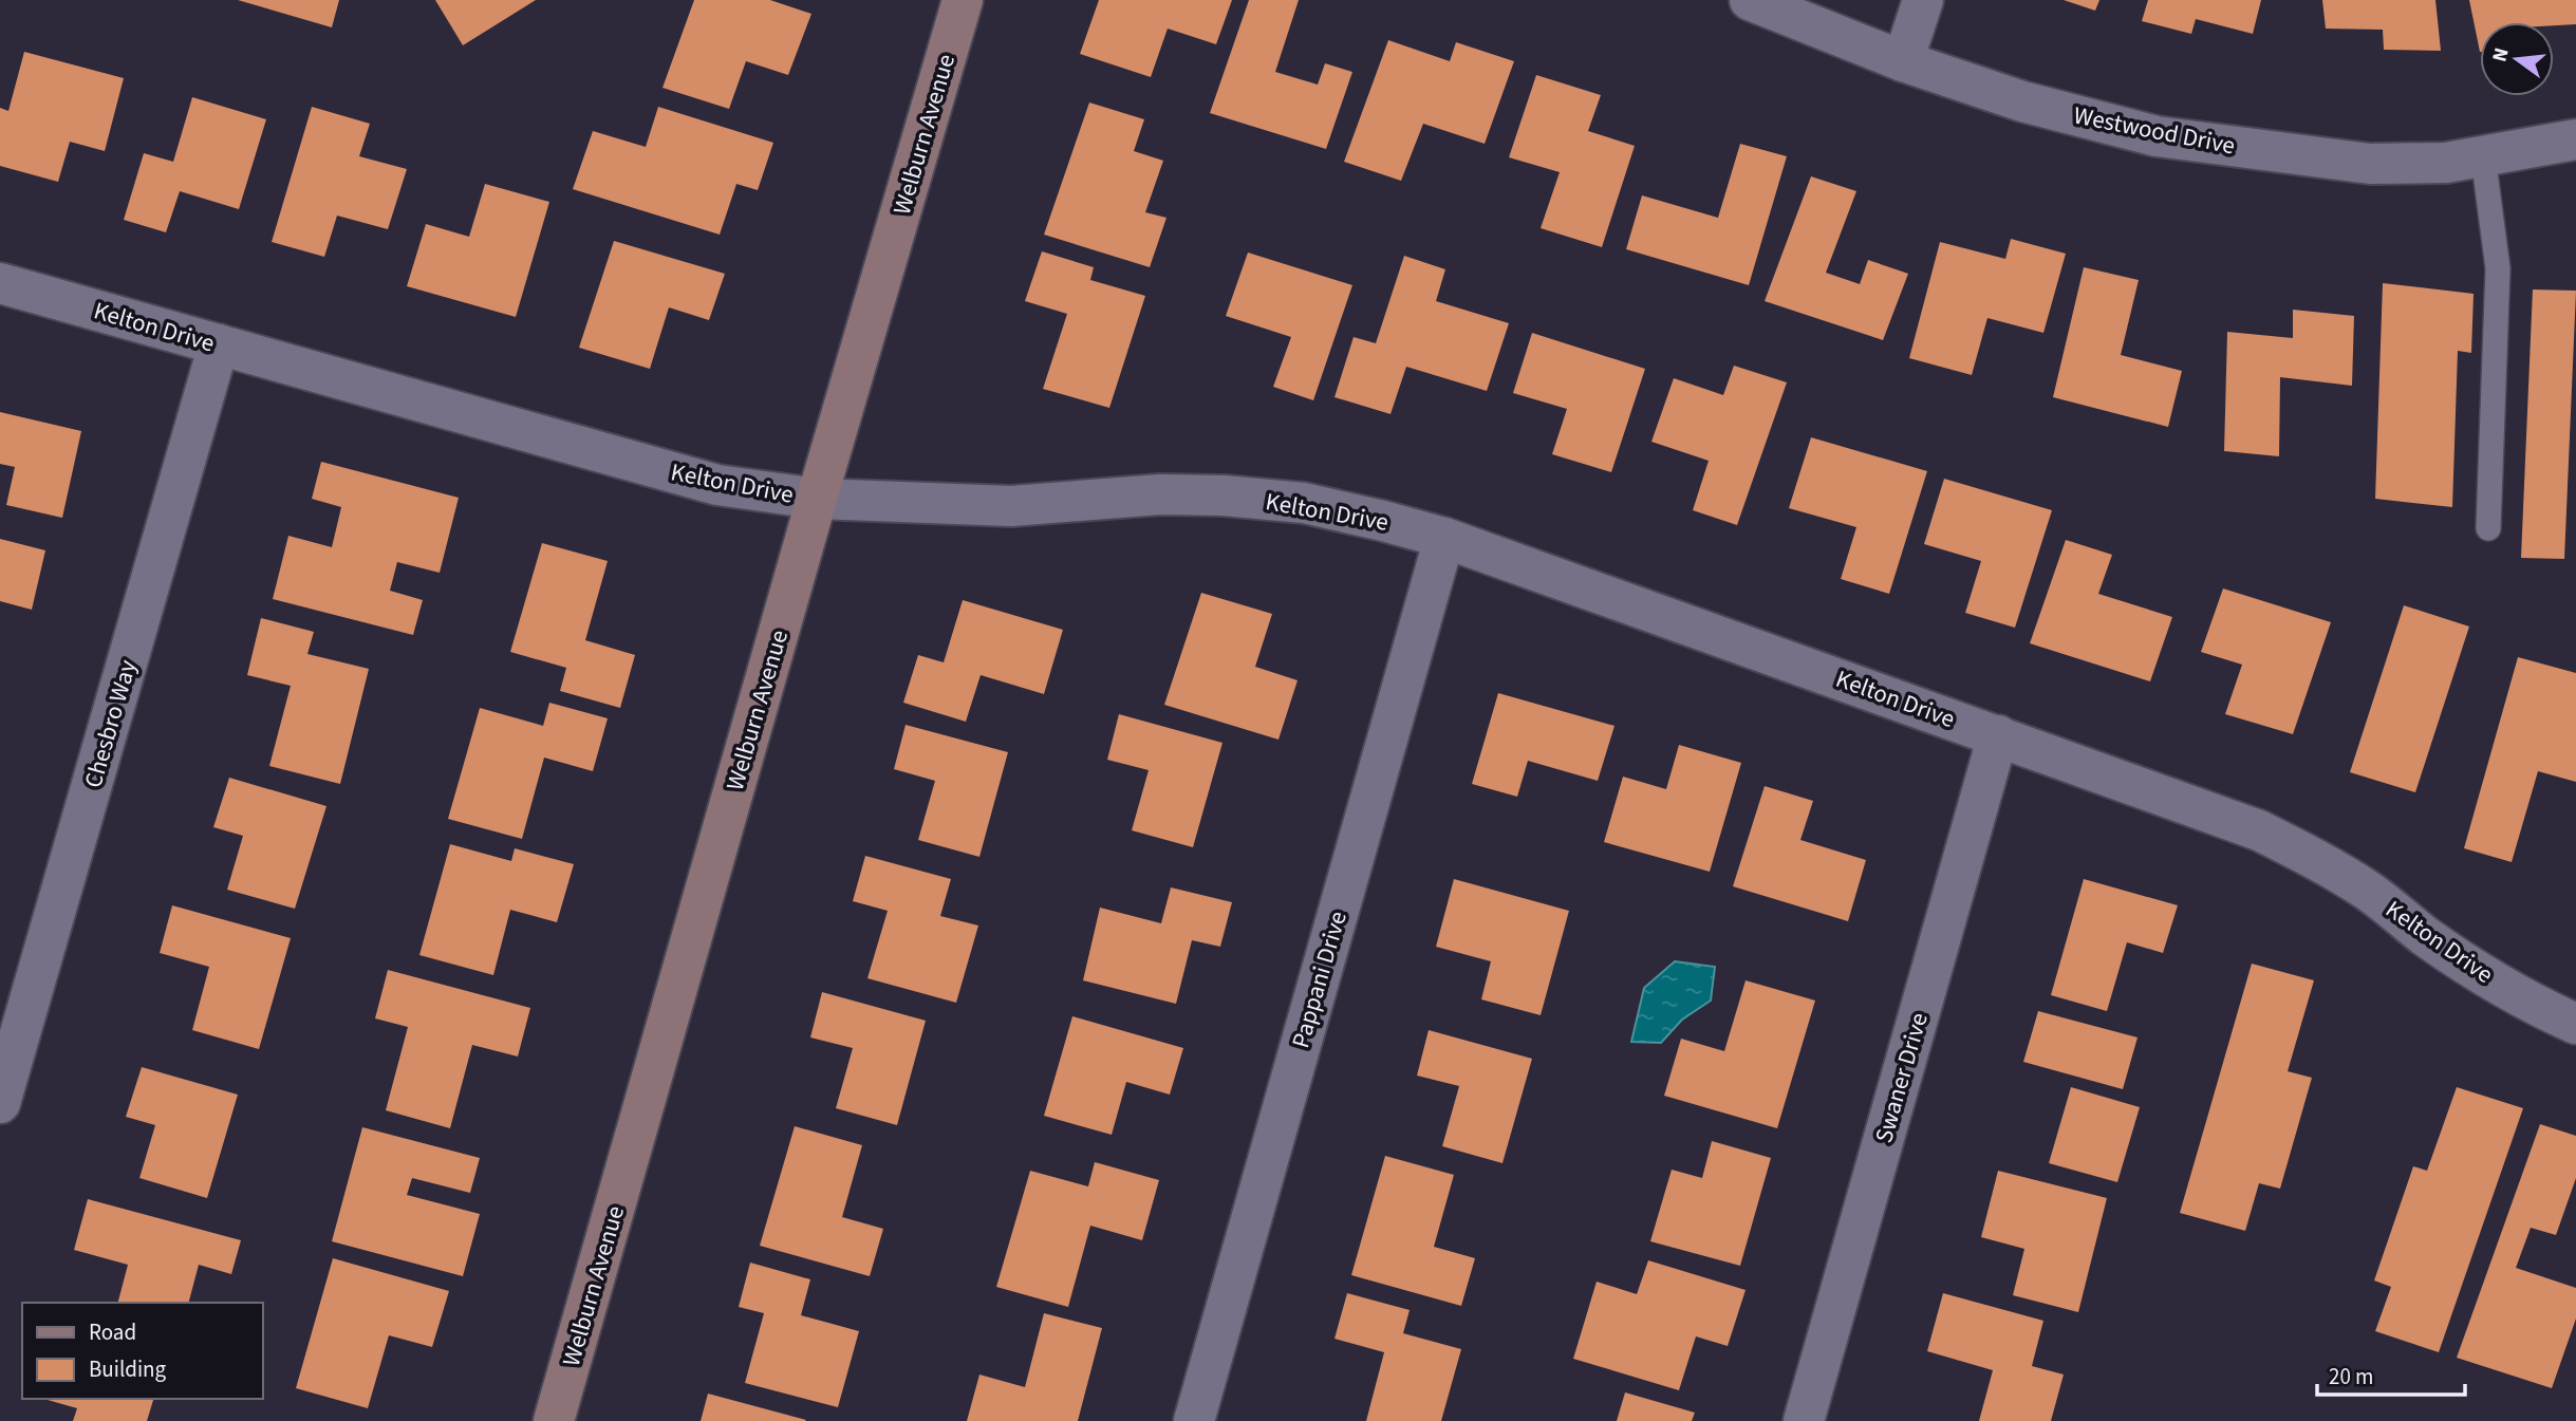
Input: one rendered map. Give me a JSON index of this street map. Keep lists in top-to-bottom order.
{
  "streets": {
    "main road": ["Welburn Avenue"],
    "street": [
      "Westwood Drive",
      "Kelton Drive",
      "Chesbro Way",
      "Pappani Drive",
      "Swaner Drive"
    ]
  },
  "crossings": [
    ["Welburn Avenue", "Kelton Drive"],
    ["Kelton Drive", "Chesbro Way"],
    ["Kelton Drive", "Pappani Drive"],
    ["Kelton Drive", "Swaner Drive"]
  ],
  "legend": ["Road", "Building"],
  "scale_bar": "20 m",
  "north": "left"
}
